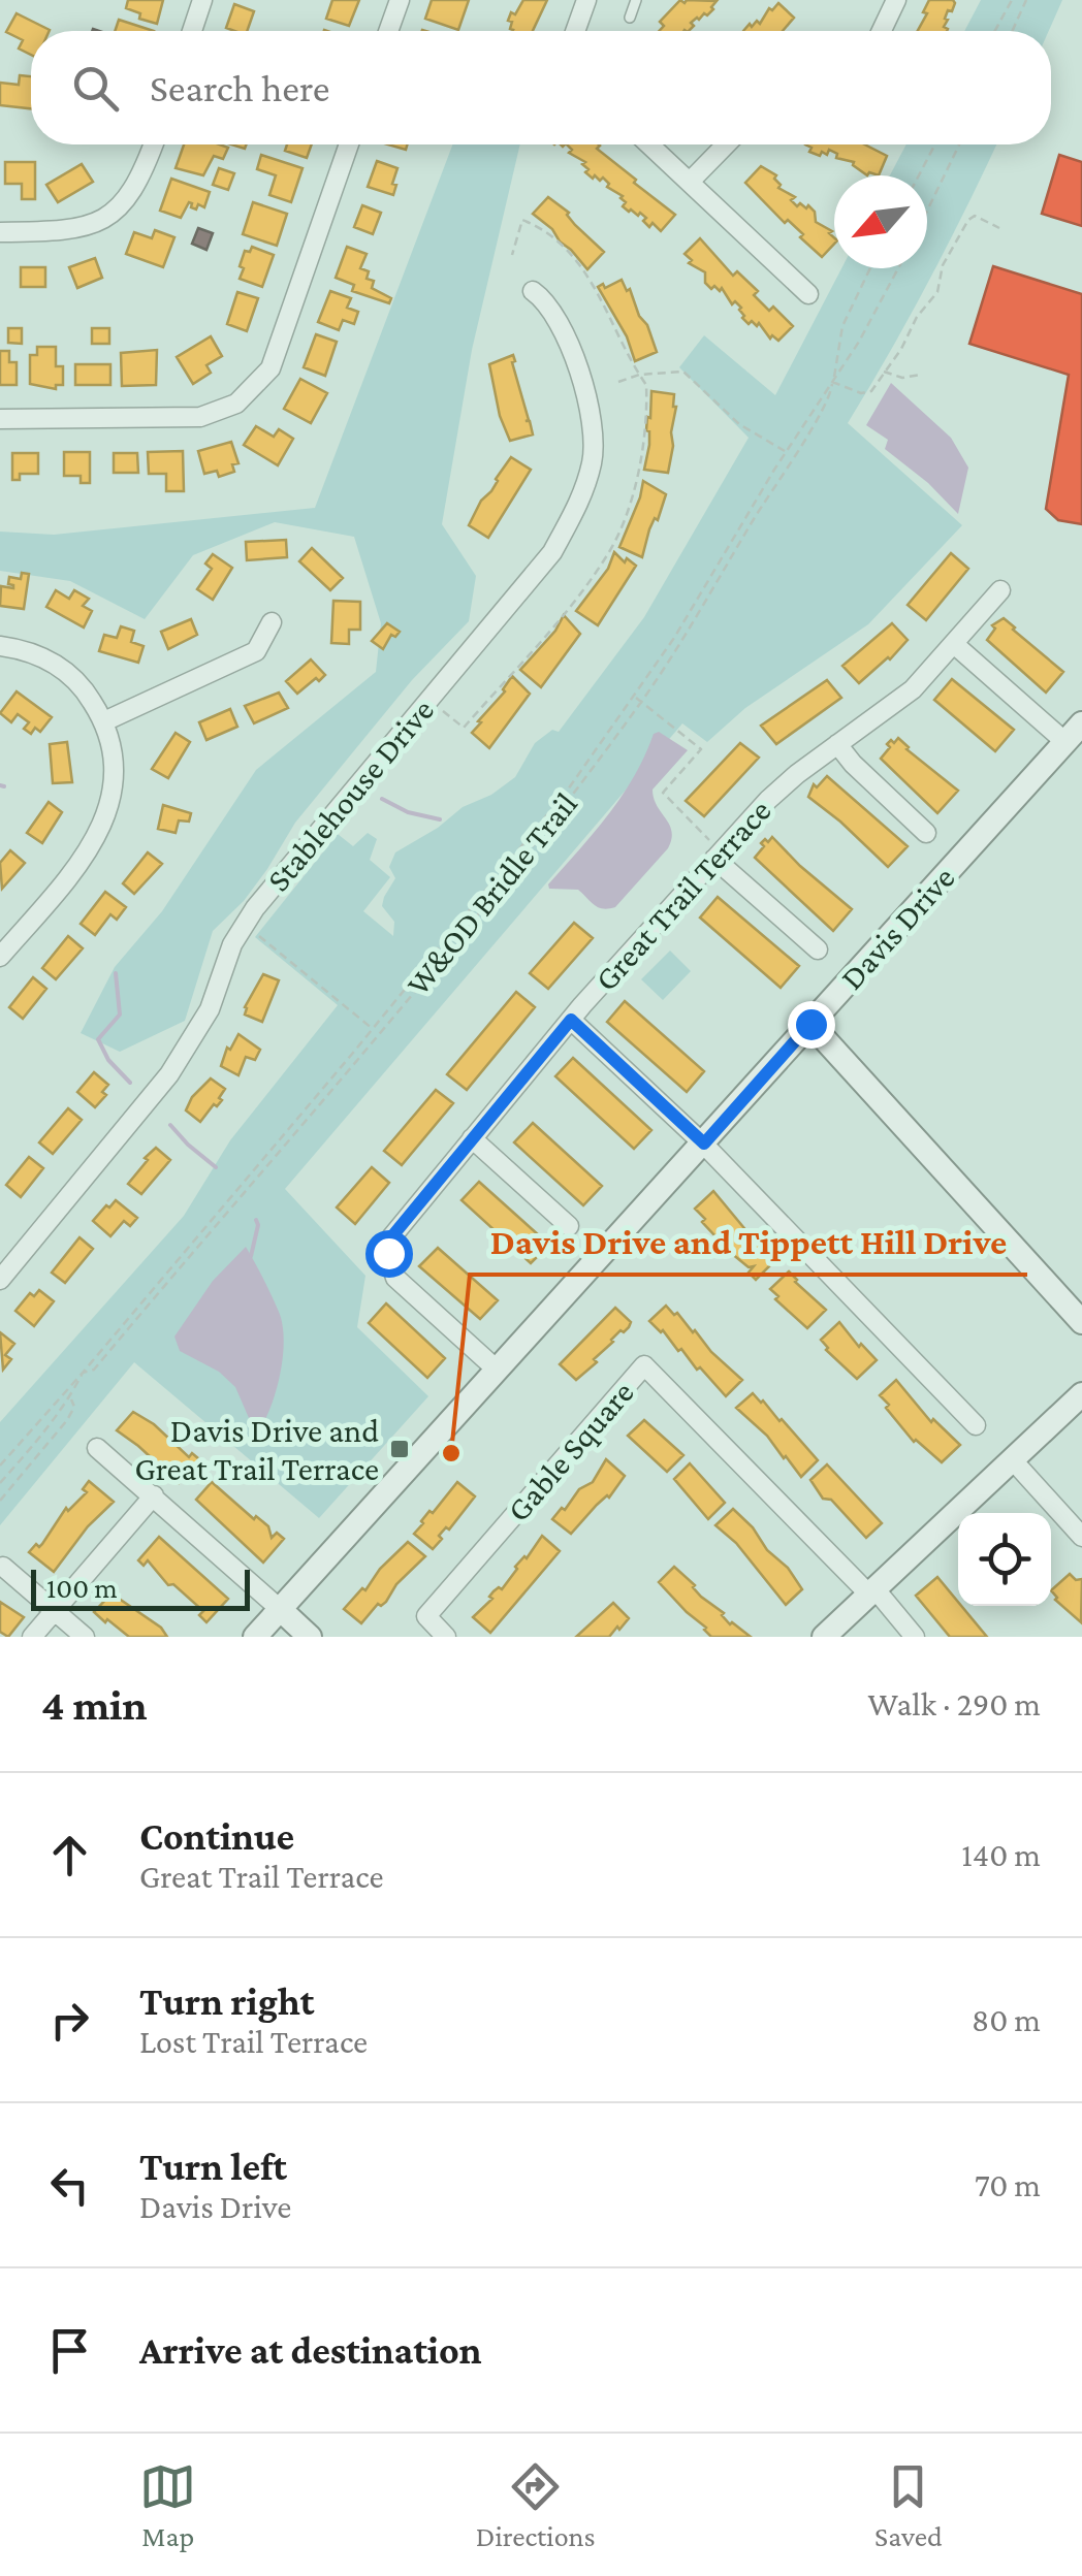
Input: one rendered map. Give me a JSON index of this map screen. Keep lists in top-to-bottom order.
{
  "streets": {
    "main road": ["Davis Drive"],
    "street": ["Stablehouse Drive", "Great Trail Terrace", "Gable Square"],
    "path": ["W&OD Bridle Trail"]
  },
  "crossings": [
    ["Great Trail Terrace", "Davis Drive"]
  ],
  "places": {
    "transit": ["Davis Drive and Great Trail Terrace"],
    "other": ["Davis Drive and Tippett Hill Drive"]
  },
  "scale_bar": "100 m",
  "north": "bottom left",
  "page": {
    "search": "Search here",
    "scale": "100 m",
    "heading": ["4 min", "Walk · 290 m"],
    "list": [
      ["Continue", "Great Trail Terrace", "140 m"],
      ["Turn right", "Lost Trail Terrace", "80 m"],
      ["Turn left", "Davis Drive", "70 m"],
      "Arrive at destination"
    ],
    "nav": ["Map", "Directions", "Saved"]
  }
}
